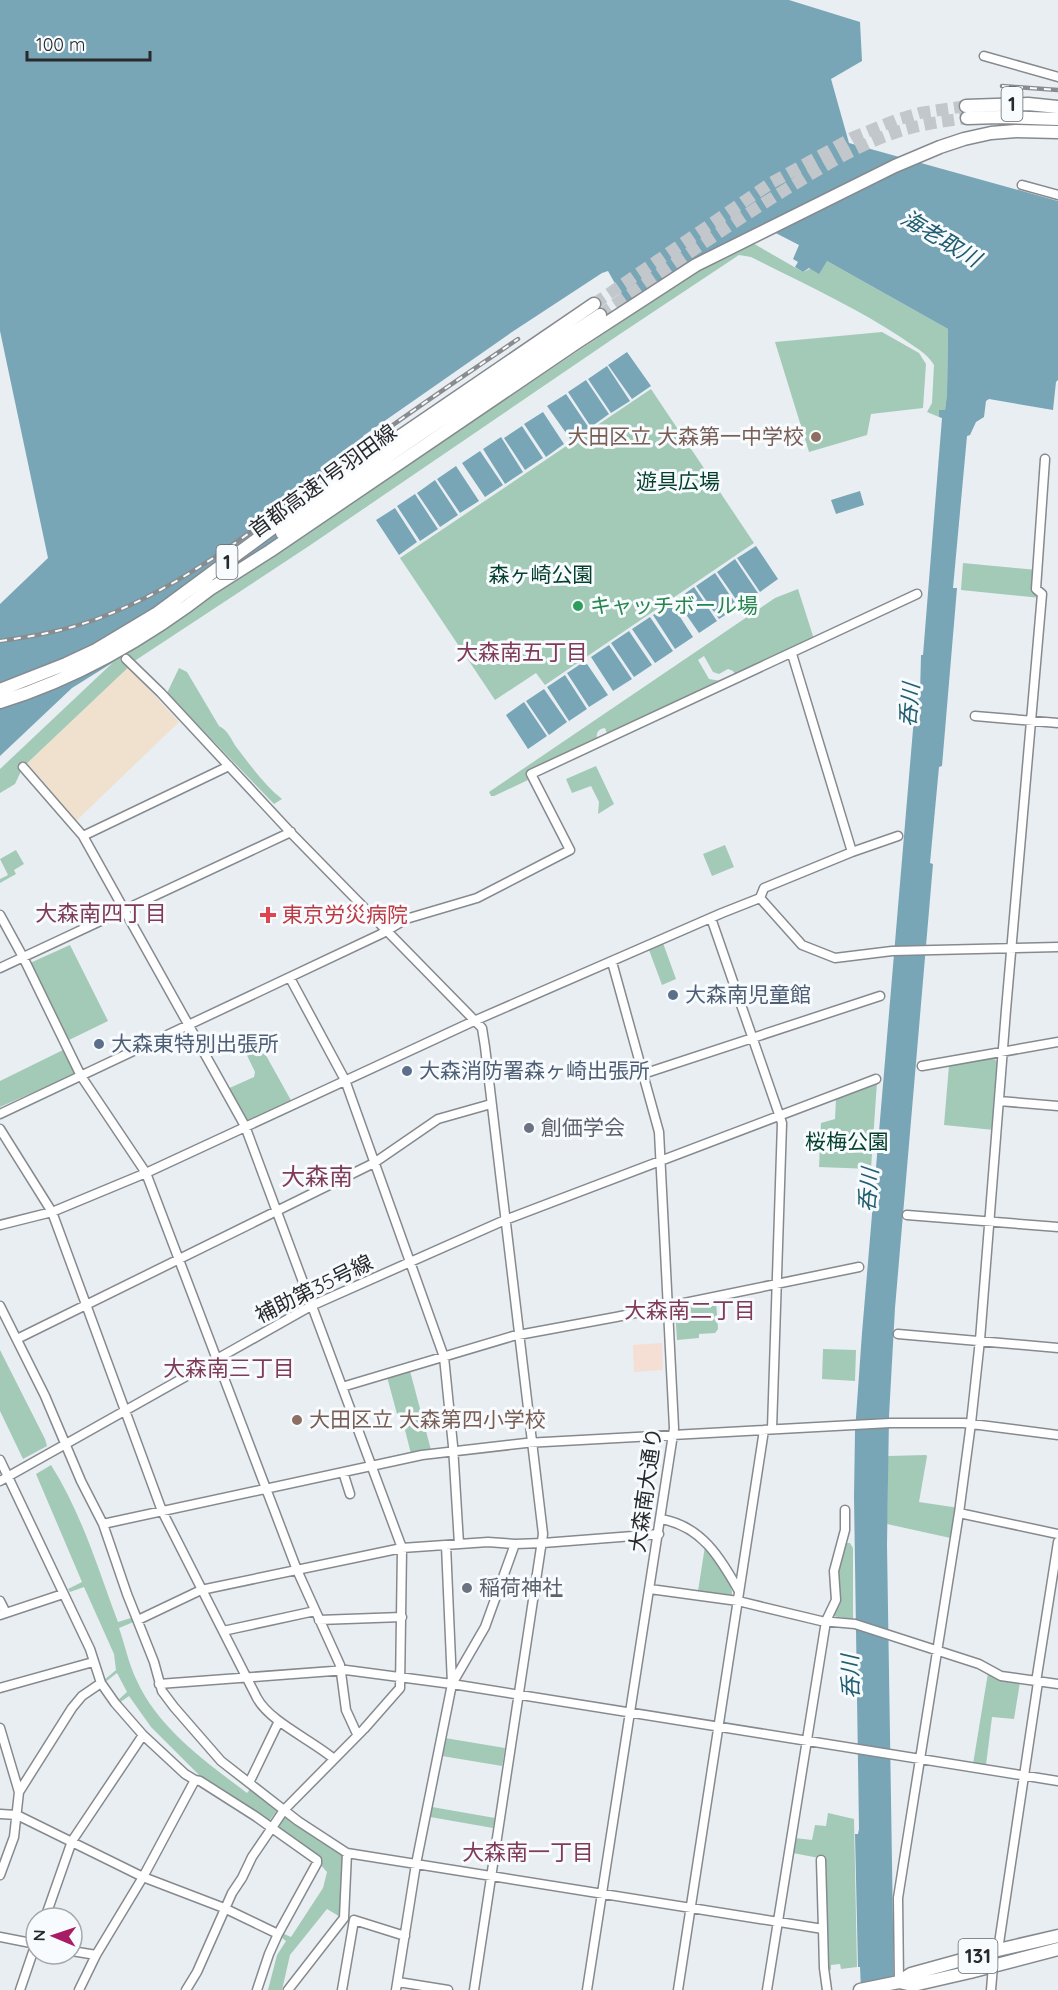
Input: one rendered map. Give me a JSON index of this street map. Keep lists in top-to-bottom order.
{
  "streets": {
    "highway": ["1", "首都高速1号羽田線", "131"],
    "street": ["補助第35号線", "大森南大通り"]
  },
  "crossings": [
    ["補助第35号線", "大森南大通り"]
  ],
  "districts": [
    "大森南五丁目",
    "大森南四丁目",
    "大森南",
    "大森南二丁目",
    "大森南三丁目",
    "大森南一丁目"
  ],
  "water": ["海老取川", "呑川"],
  "parks": ["遊具広場", "森ヶ崎公園", "桜梅公園"],
  "places": {
    "other": [
      "大田区立 大森第一中学校",
      "キャッチボール場",
      "大森南児童館",
      "大森東特別出張所",
      "大森消防署森ヶ崎出張所",
      "創価学会",
      "大田区立 大森第四小学校",
      "稲荷神社"
    ],
    "health": ["東京労災病院"]
  },
  "scale_bar": "100 m",
  "north": "left"
}
